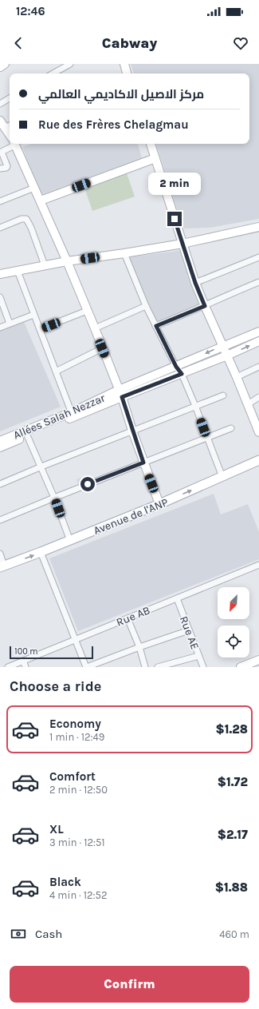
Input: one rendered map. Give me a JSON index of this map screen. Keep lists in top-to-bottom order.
{
  "streets": {
    "main road": ["Avenue de l'ANP"],
    "street": ["Allées Salah Nezzar", "Rue AB", "Rue AE"]
  },
  "crossings": [
    ["Rue AB", "Rue AE"]
  ],
  "one_way": ["Avenue de l'ANP"],
  "scale_bar": "100 m",
  "north": "bottom left",
  "page": {
    "status": "12:46",
    "header": "Cabway",
    "banner": ["مركز الاصيل الاكاديمي العالمي", "Rue des Frères Chelagmau"],
    "bubble": "2 min",
    "scale": "100 m",
    "heading": "Choose a ride",
    "list": [
      {
        "name": "Economy",
        "note": "1 min · 12:49",
        "value": "$1.28"
      },
      {
        "name": "Comfort",
        "note": "2 min · 12:50",
        "value": "$1.72"
      },
      {
        "name": "XL",
        "note": "3 min · 12:51",
        "value": "$2.17"
      },
      {
        "name": "Black",
        "note": "4 min · 12:52",
        "value": "$1.88"
      }
    ],
    "pay": ["Cash", "460 m"],
    "buttons": "Confirm"
  }
}
